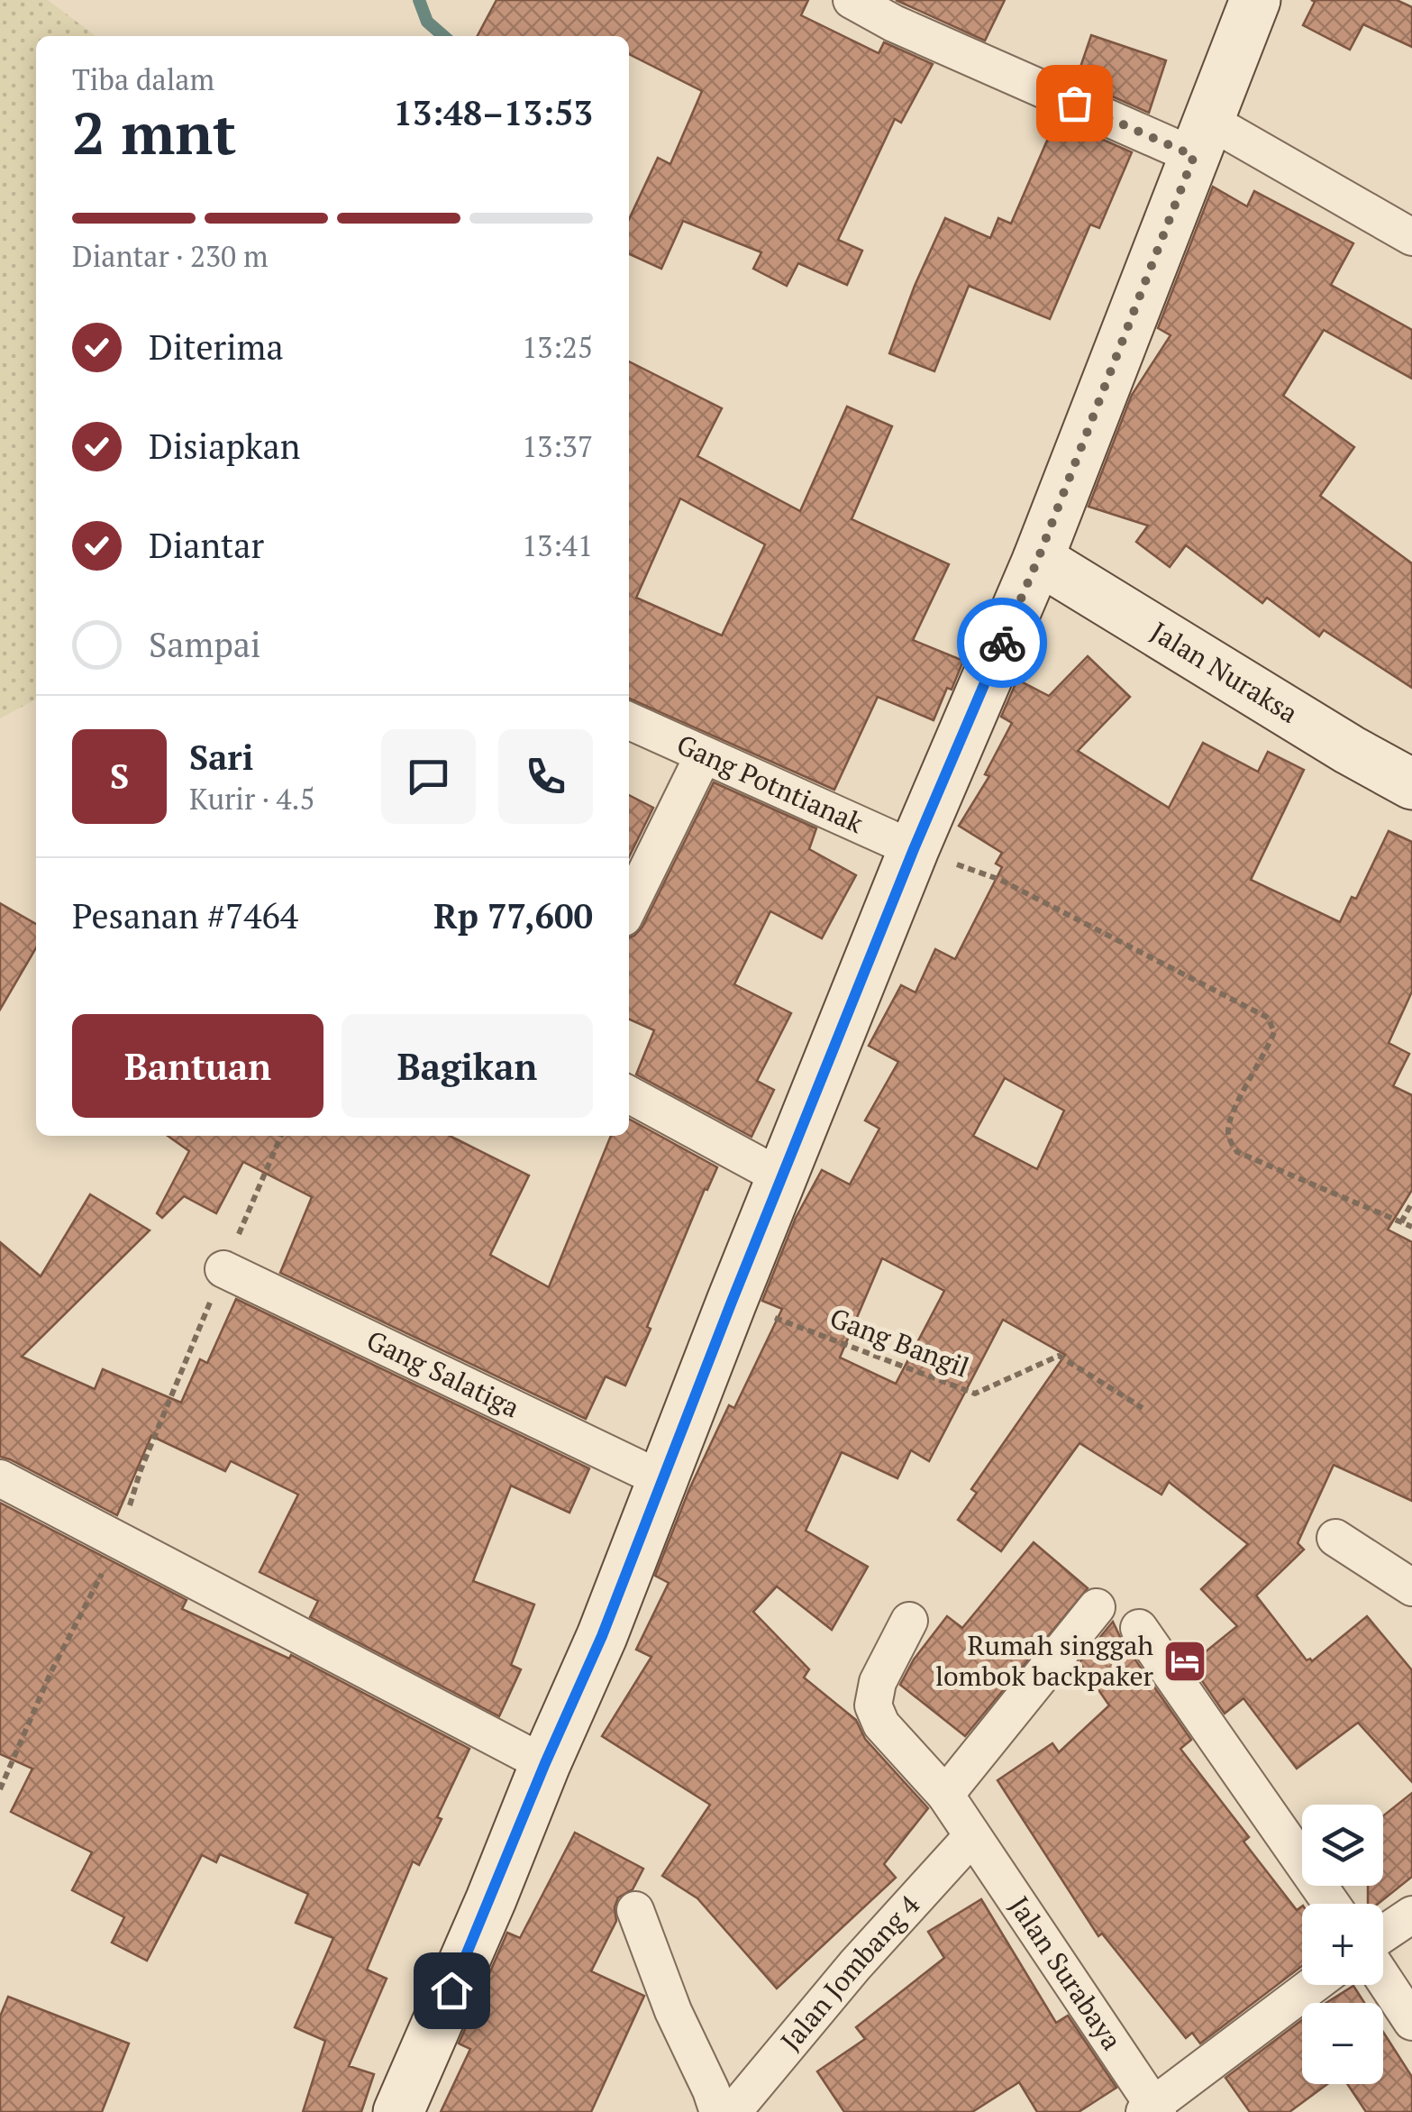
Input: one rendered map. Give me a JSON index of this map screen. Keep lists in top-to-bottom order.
{
  "streets": {
    "street": [
      "Jalan Nuraksa",
      "Gang Potntianak",
      "Gang Salatiga",
      "Jalan Jombang 4",
      "Jalan Surabaya"
    ],
    "path": ["Gang Bangil"]
  },
  "crossings": [
    ["Jalan Jombang 4", "Jalan Surabaya"]
  ],
  "places": {
    "hotel": ["Rumah singgah lombok backpaker"]
  },
  "page": {
    "heading": ["2 mnt", "Tiba dalam", "13:48–13:53"],
    "panel": [
      "Sari",
      "Kurir · 4.5",
      "Pesanan #7464",
      "Rp 77,600"
    ],
    "bar": "Diantar · 230 m",
    "list": [
      ["Diterima", "13:25"],
      ["Disiapkan", "13:37"],
      ["Diantar", "13:41"],
      "Sampai"
    ],
    "round": "S",
    "buttons": ["Bantuan", "Bagikan"],
    "map_buttons": ["+", "−"]
  }
}
